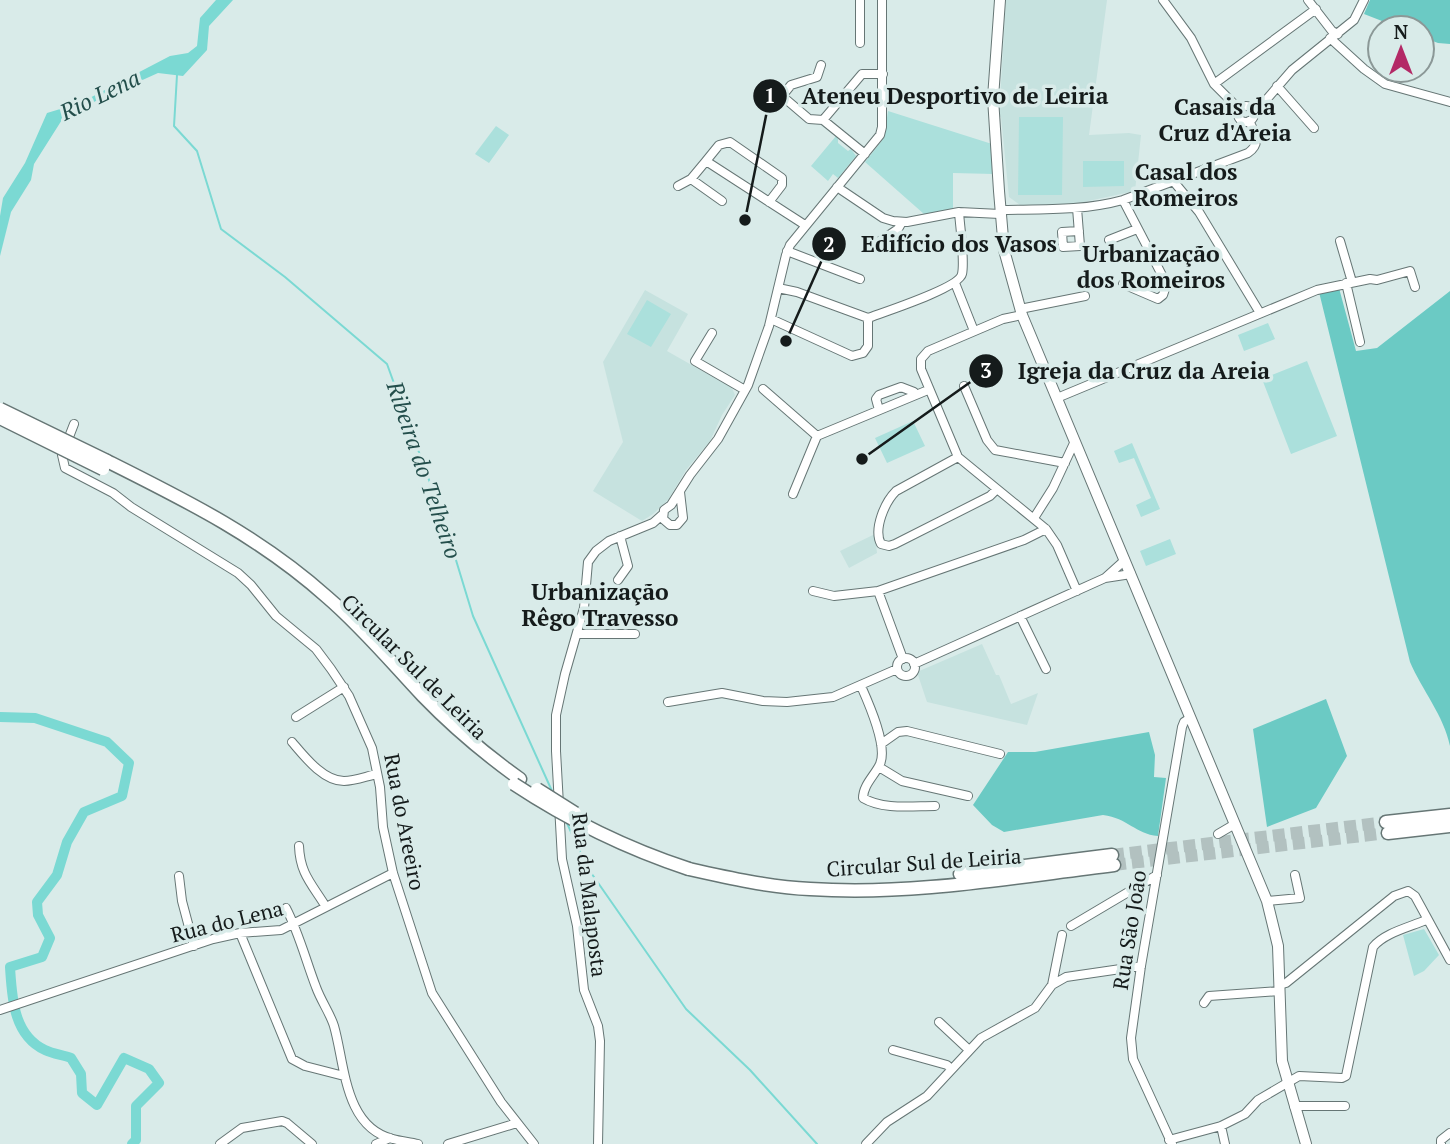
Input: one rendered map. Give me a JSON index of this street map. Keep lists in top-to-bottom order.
{
  "streets": {
    "highway": ["Circular Sul de Leiria"],
    "street": [
      "Rua do Areeiro",
      "Rua da Malaposta",
      "Rua do Lena",
      "Rua São João"
    ]
  },
  "crossings": [
    ["Rua do Areeiro", "Rua do Lena"]
  ],
  "districts": [
    "Casais da Cruz d'Areia",
    "Casal dos Romeiros",
    "Urbanização dos Romeiros",
    "Urbanização Rêgo Travesso"
  ],
  "water": ["Rio Lena", "Ribeira do Telheiro"],
  "places": ["Ateneu Desportivo de Leiria", "Edifício dos Vasos", "Igreja da Cruz da Areia"],
  "north": "top"
}
